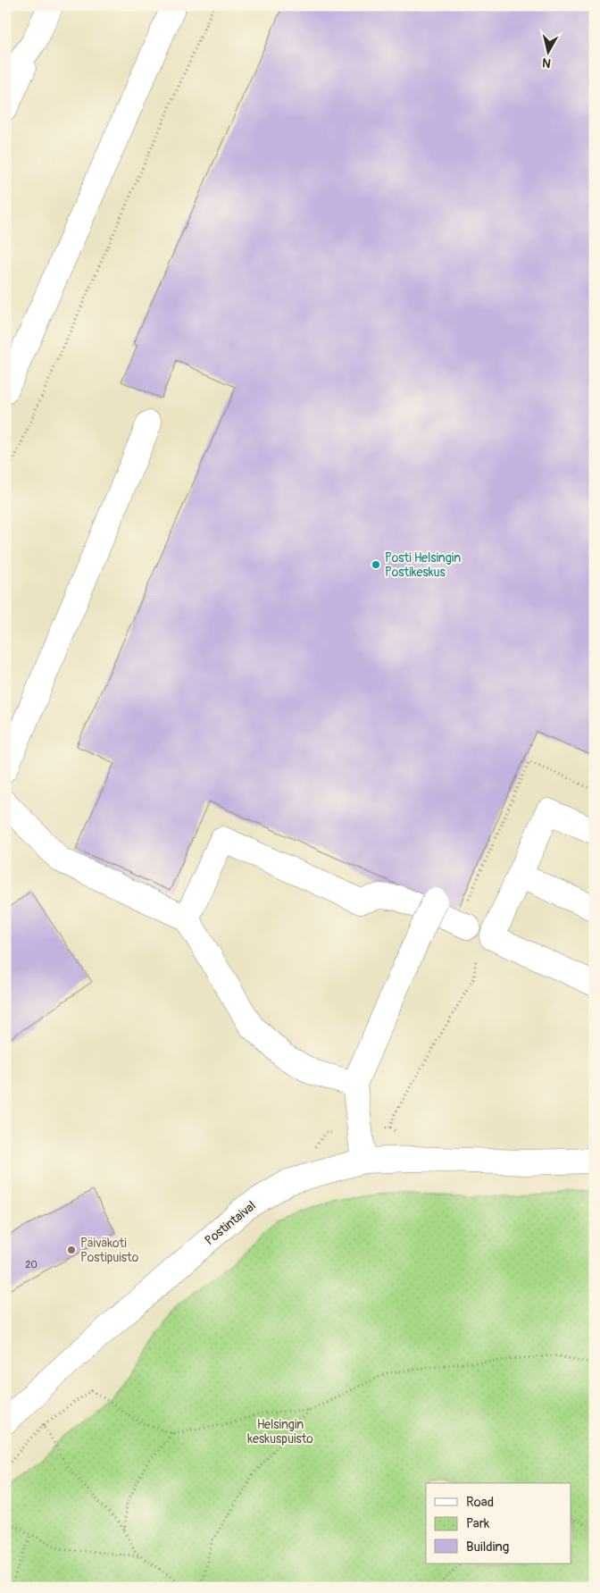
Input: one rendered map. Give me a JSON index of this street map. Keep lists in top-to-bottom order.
{
  "streets": {
    "street": ["Postintaival"]
  },
  "parks": ["Helsingin keskuspuisto"],
  "places": ["Posti Helsingin Postikeskus", "Päiväkoti Postipuisto"],
  "house_numbers": ["20"],
  "legend": ["Road", "Park", "Building"],
  "north": "bottom"
}
